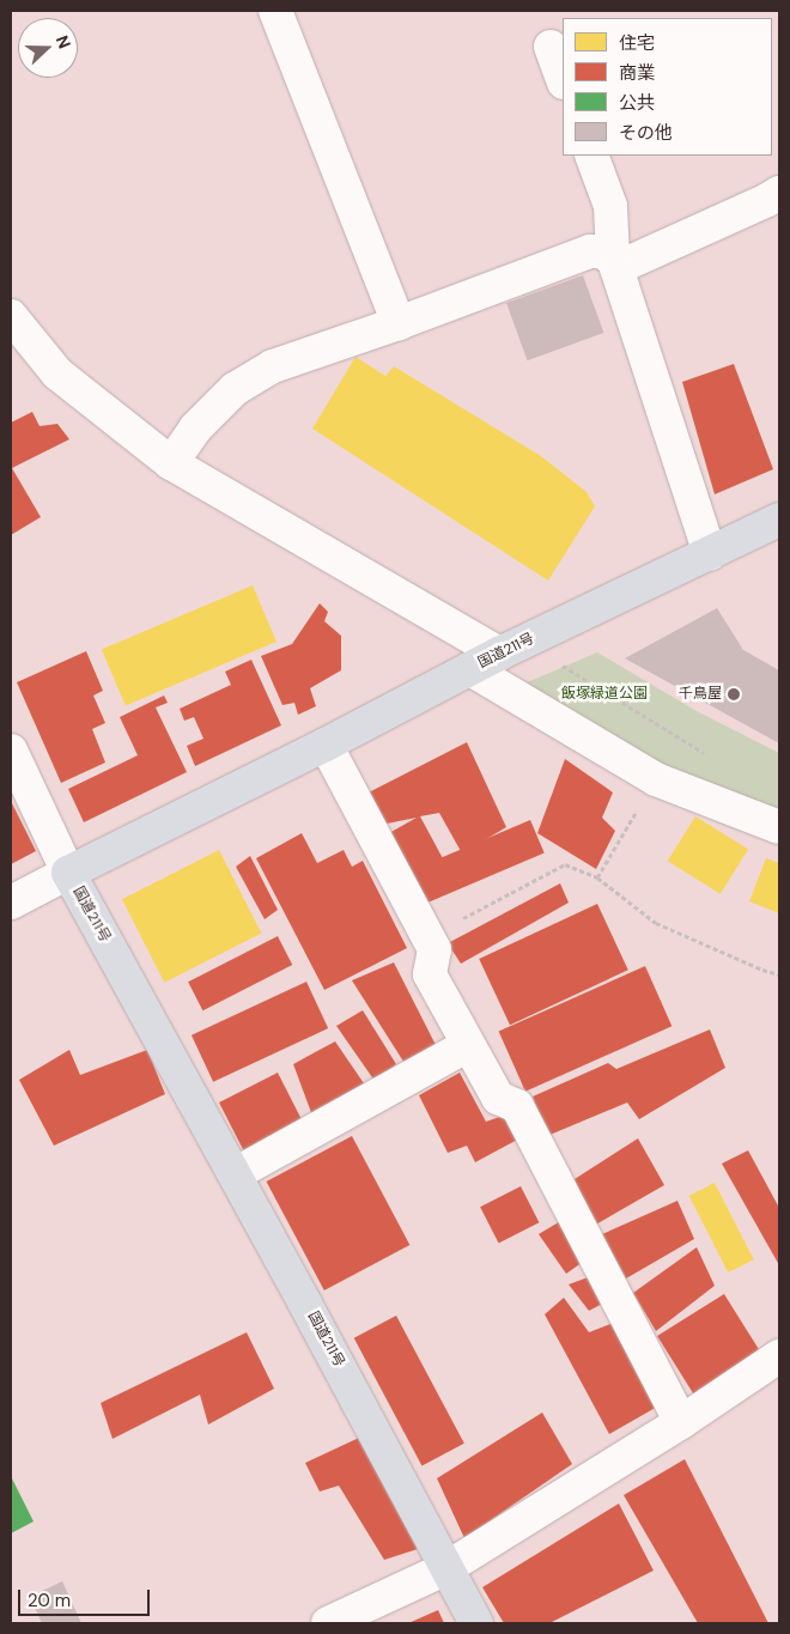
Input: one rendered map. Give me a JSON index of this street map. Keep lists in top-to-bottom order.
{
  "streets": {
    "highway": ["国道211号"]
  },
  "parks": ["飯塚緑道公園"],
  "places": ["千鳥屋"],
  "legend": [
    "住宅",
    "商業",
    "公共",
    "その他"
  ],
  "scale_bar": "20 m",
  "north": "right"
}
